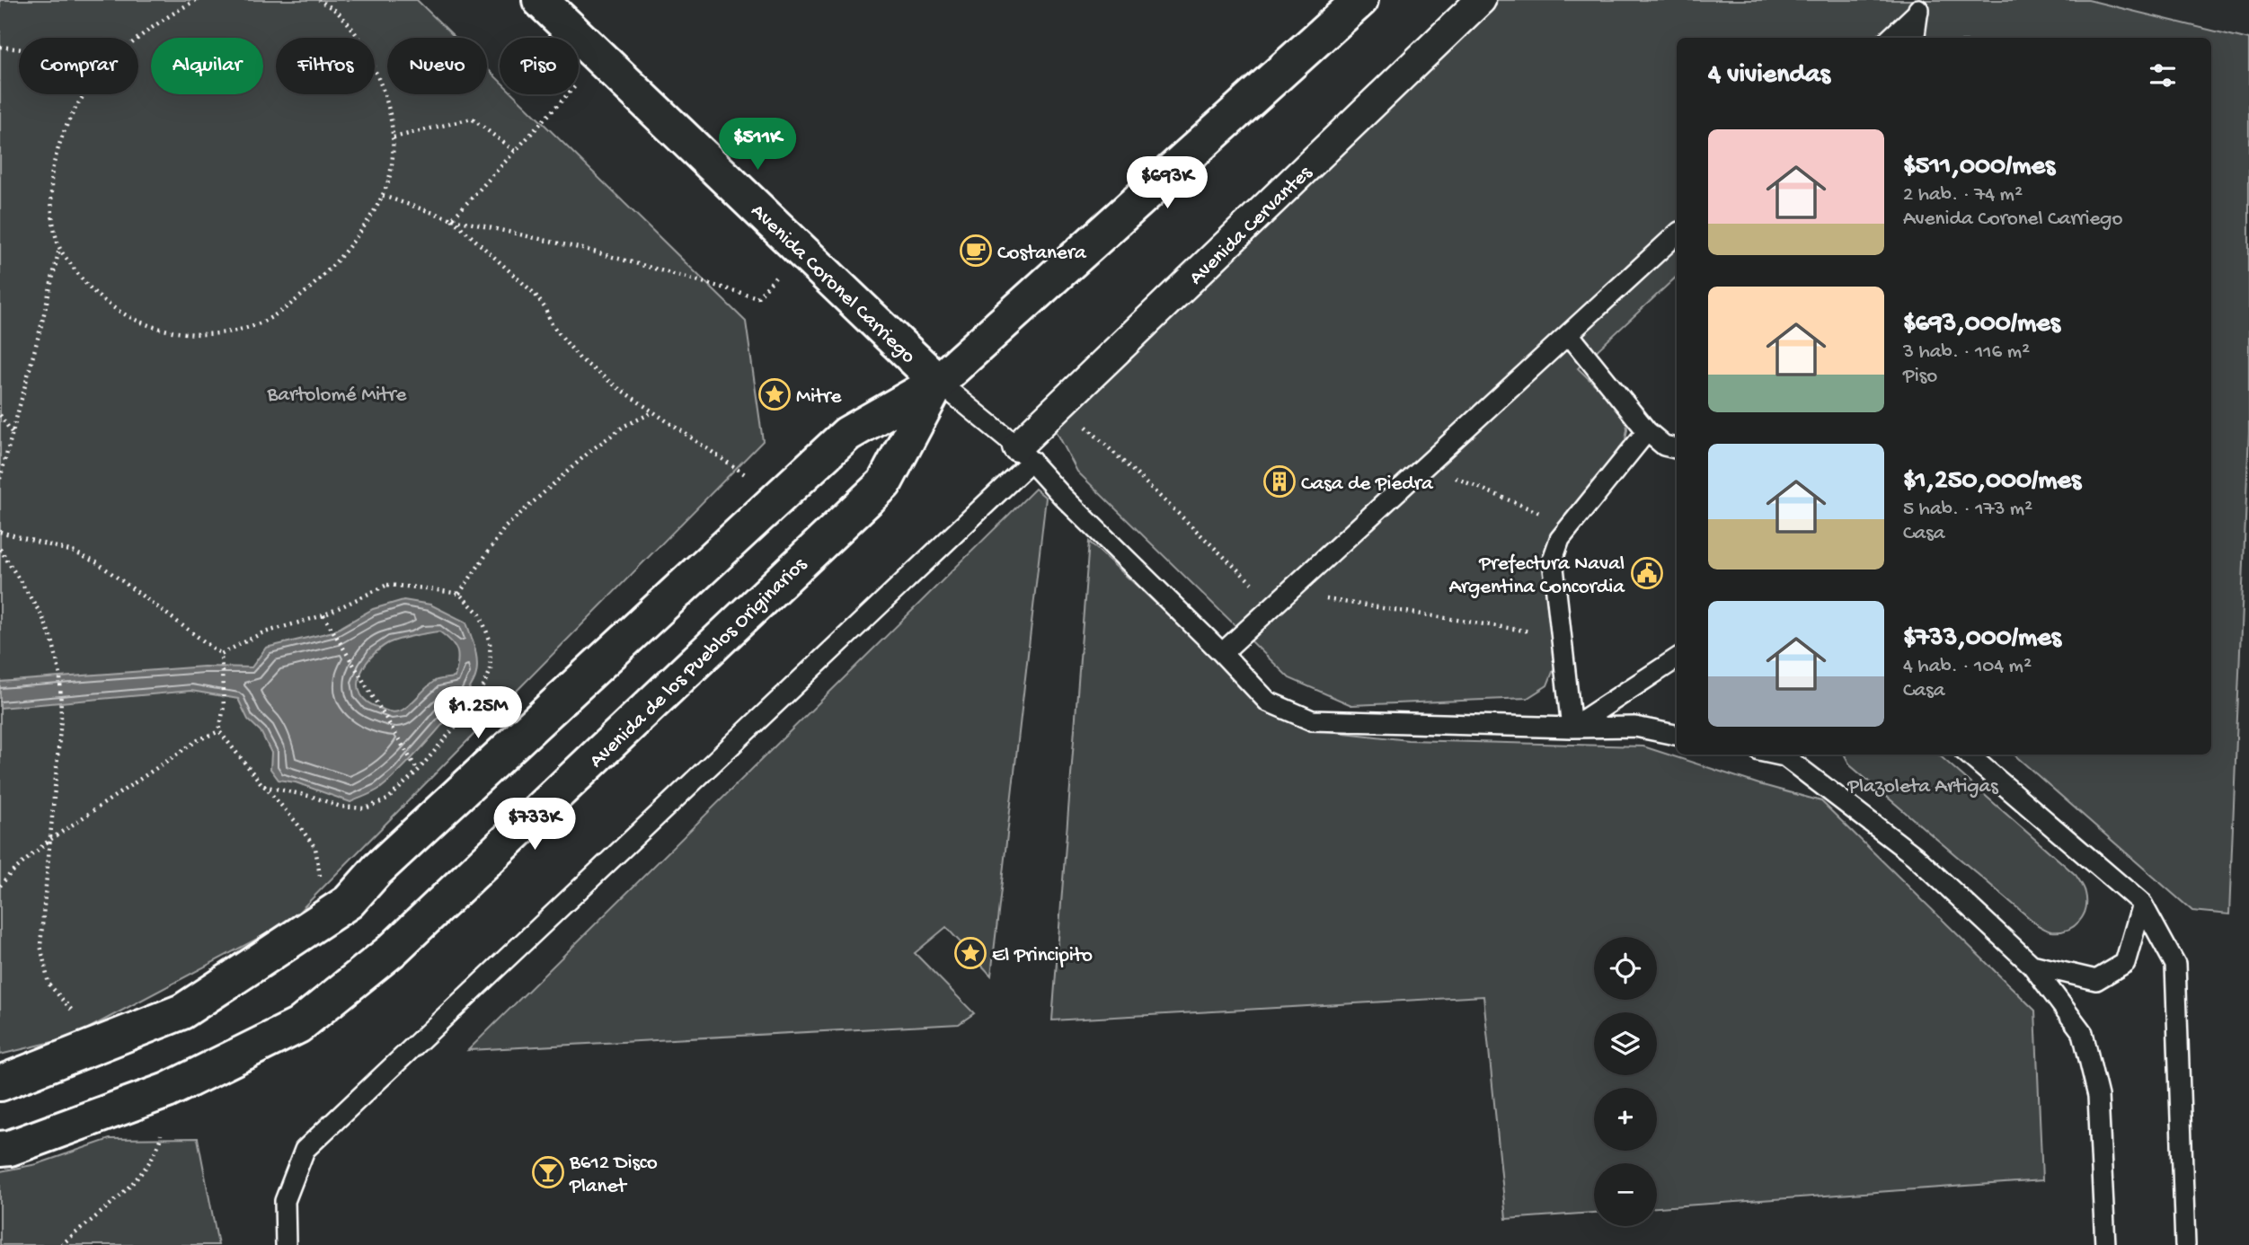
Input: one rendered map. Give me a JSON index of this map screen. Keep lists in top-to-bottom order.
{
  "streets": {
    "street": ["Avenida Cervantes", "Avenida Coronel Carriego", "Avenida de los Pueblos Originarios"]
  },
  "crossings": [
    ["Avenida Coronel Carriego", "Avenida de los Pueblos Originarios"]
  ],
  "parks": ["Bartolomé Mitre", "Plazoleta Artigas"],
  "places": {
    "cafe": ["Costanera"],
    "place": ["Mitre", "El Principito"],
    "building": ["Casa de Piedra"],
    "public building": ["Prefectura Naval Argentina Concordia"],
    "bar": ["B612 Disco Planet"]
  },
  "page": {
    "chip": [
      "Comprar",
      "Alquilar",
      "Filtros",
      "Nuevo",
      "Piso"
    ],
    "heading": "4 viviendas",
    "list": [
      {
        "name": "$511,000/mes",
        "note": "2 hab. · 74 m² · Avenida Coronel Carriego"
      },
      {
        "name": "$693,000/mes",
        "note": "3 hab. · 116 m² · Piso"
      },
      {
        "name": "$1,250,000/mes",
        "note": "5 hab. · 173 m² · Casa"
      },
      {
        "name": "$733,000/mes",
        "note": "4 hab. · 104 m² · Casa"
      }
    ],
    "price": [
      "$511K",
      "$693K",
      "$1.25M",
      "$733K"
    ],
    "map_buttons": ["+", "−"]
  }
}
